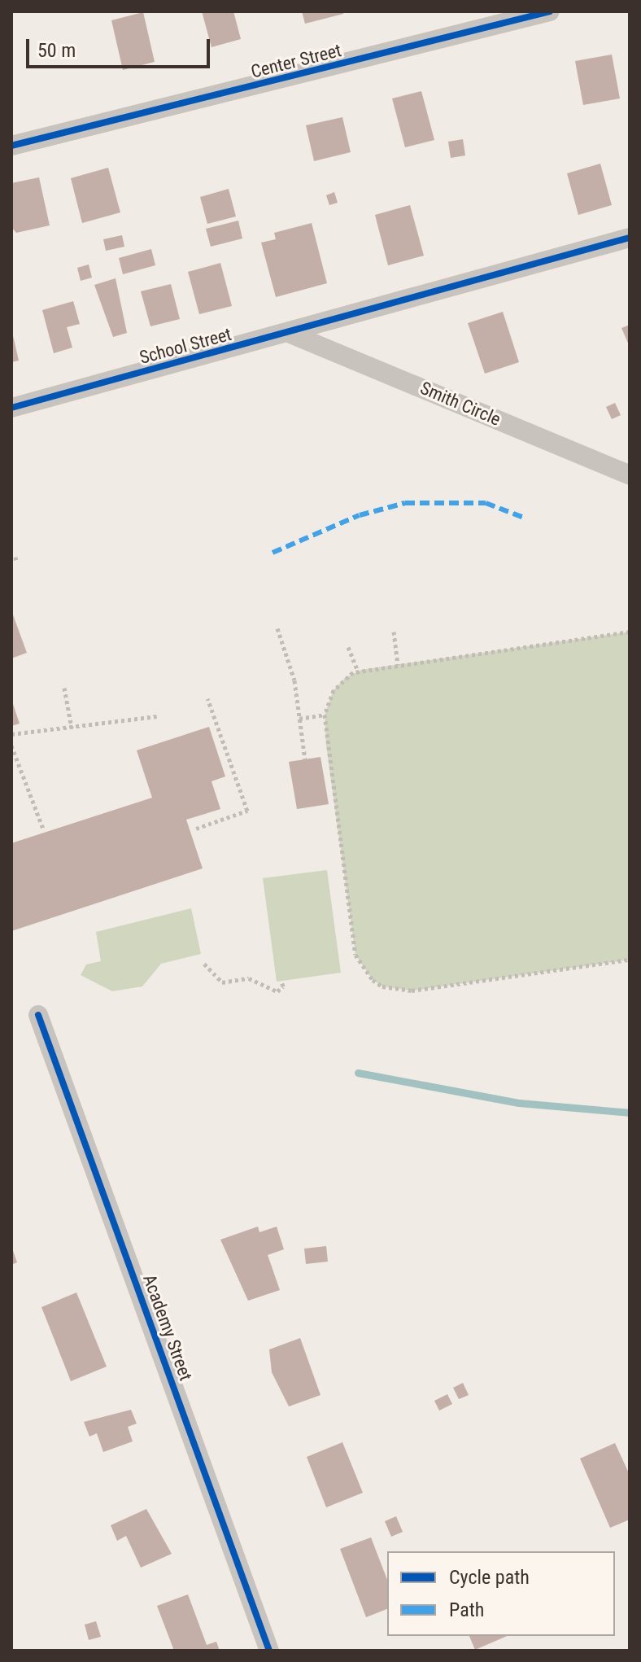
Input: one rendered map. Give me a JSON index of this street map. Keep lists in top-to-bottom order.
{
  "streets": {
    "street": [
      "Center Street",
      "School Street",
      "Smith Circle",
      "Academy Street"
    ]
  },
  "crossings": [
    ["School Street", "Smith Circle"]
  ],
  "legend": ["Cycle path", "Path"],
  "scale_bar": "50 m"
}
